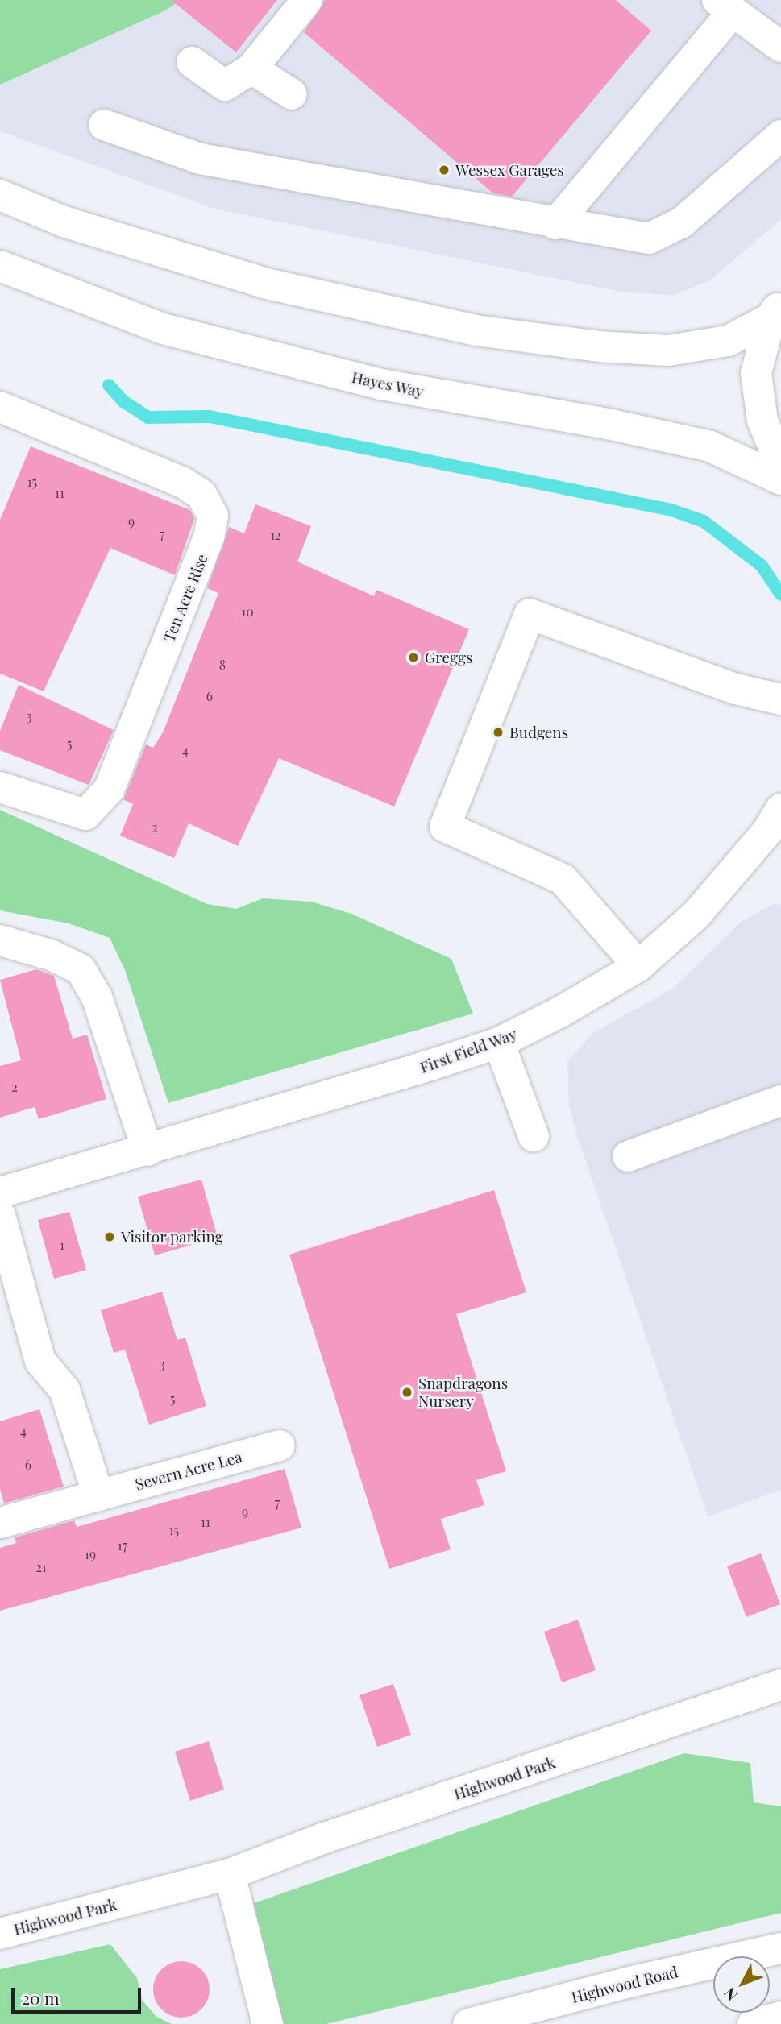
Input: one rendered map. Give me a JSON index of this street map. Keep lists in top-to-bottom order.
{
  "streets": {
    "street": [
      "Hayes Way",
      "Ten Acre Rise",
      "First Field Way",
      "Severn Acre Lea",
      "Highwood Park",
      "Highwood Road"
    ]
  },
  "places": [
    "Wessex Garages",
    "Greggs",
    "Budgens",
    "Visitor parking",
    "Snapdragons Nursery"
  ],
  "house_numbers": [
    "15",
    "11",
    "9",
    "7",
    "12",
    "10",
    "8",
    "6",
    "3",
    "5",
    "4",
    "2",
    "2",
    "1",
    "3",
    "5",
    "4",
    "6",
    "7",
    "9",
    "11",
    "15",
    "17",
    "19",
    "21"
  ],
  "scale_bar": "20 m",
  "north": "bottom left"
}
